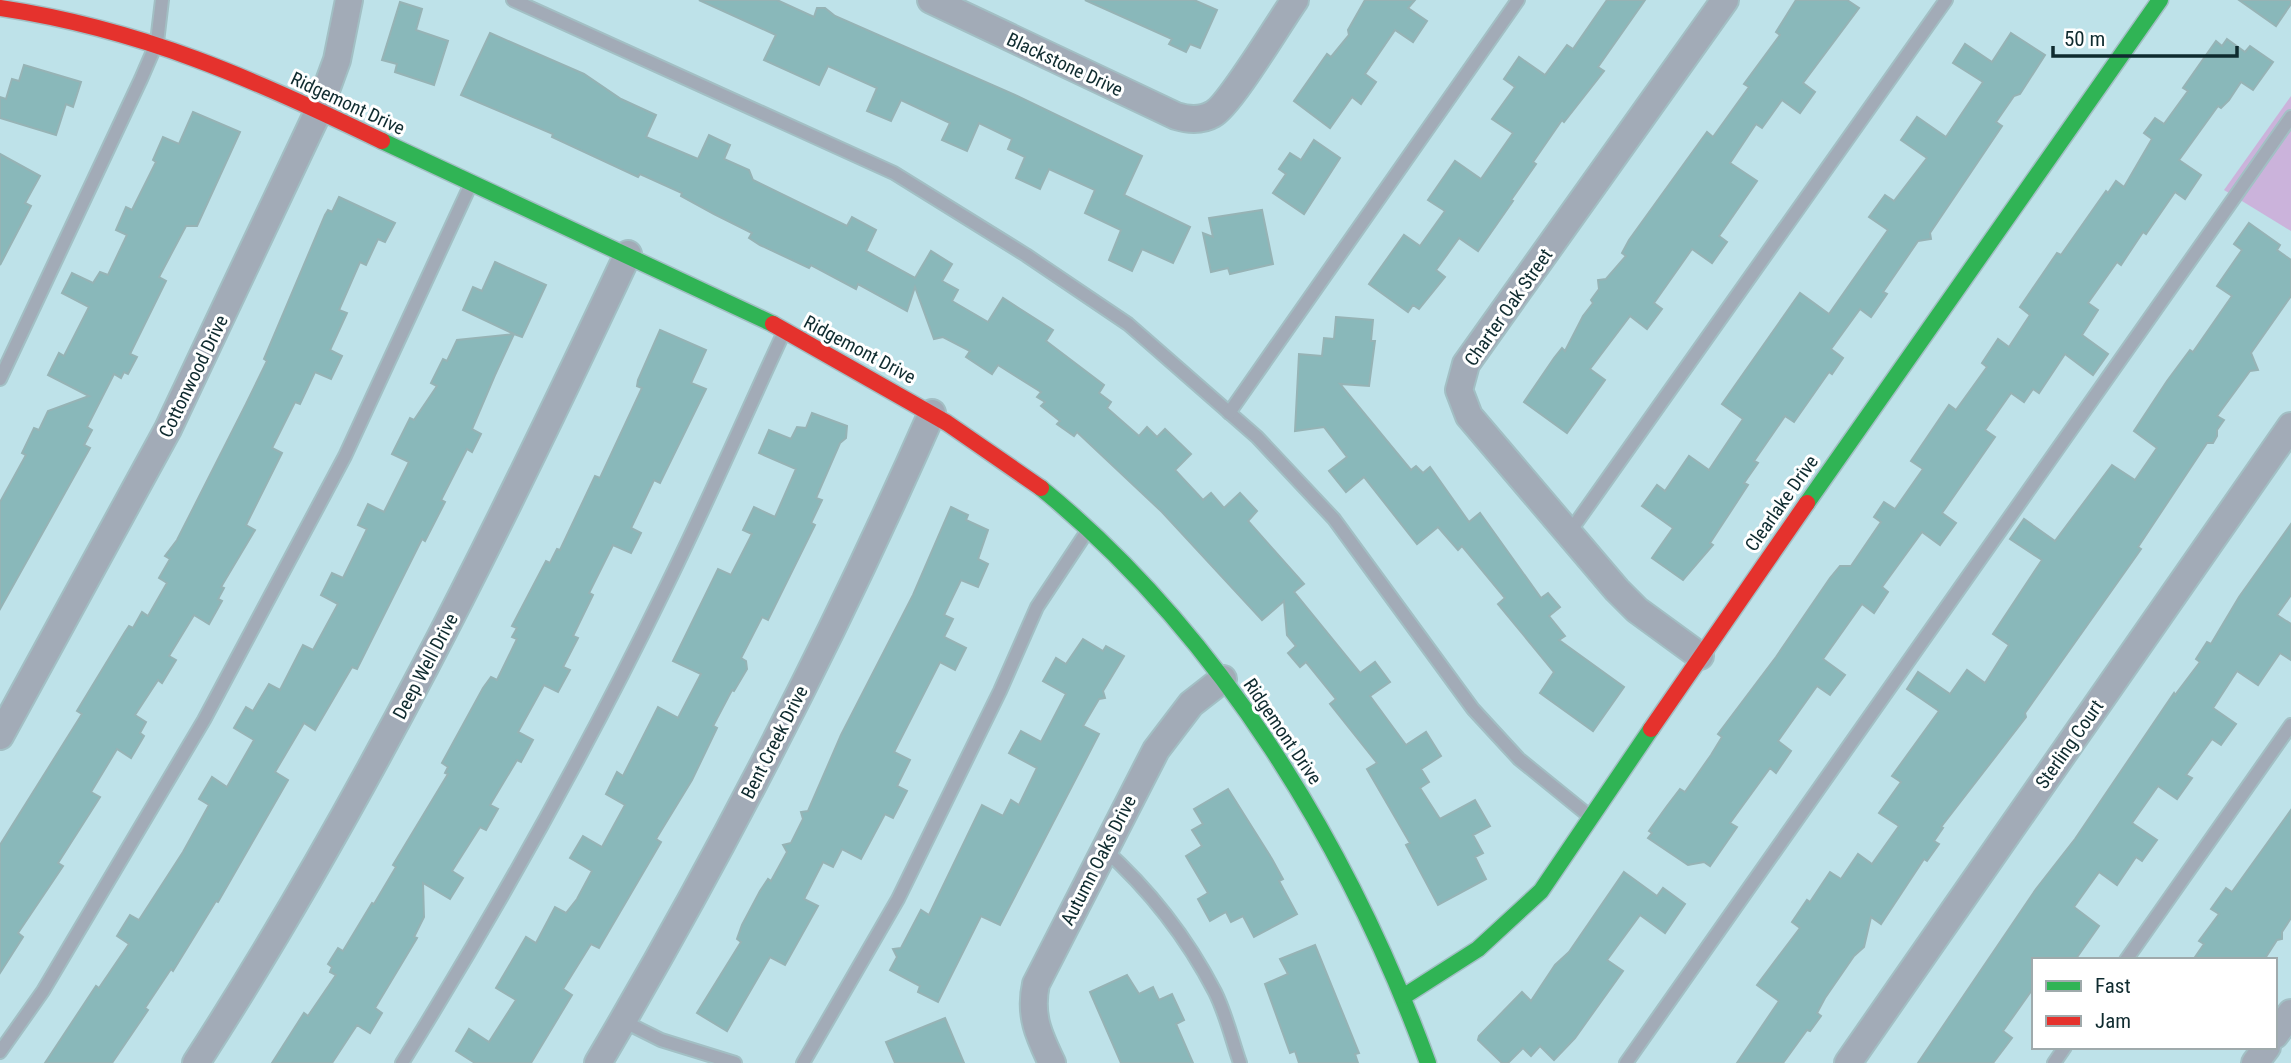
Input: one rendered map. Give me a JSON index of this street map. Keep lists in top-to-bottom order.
{
  "streets": {
    "street": [
      "Blackstone Drive",
      "Ridgemont Drive",
      "Charter Oak Street",
      "Cottonwood Drive",
      "Clearlake Drive",
      "Deep Well Drive",
      "Bent Creek Drive",
      "Sterling Court",
      "Autumn Oaks Drive"
    ]
  },
  "crossings": [
    ["Ridgemont Drive", "Cottonwood Drive"],
    ["Ridgemont Drive", "Clearlake Drive"],
    ["Ridgemont Drive", "Deep Well Drive"],
    ["Ridgemont Drive", "Bent Creek Drive"],
    ["Ridgemont Drive", "Autumn Oaks Drive"],
    ["Charter Oak Street", "Clearlake Drive"]
  ],
  "legend": ["Fast", "Jam"],
  "scale_bar": "50 m"
}
